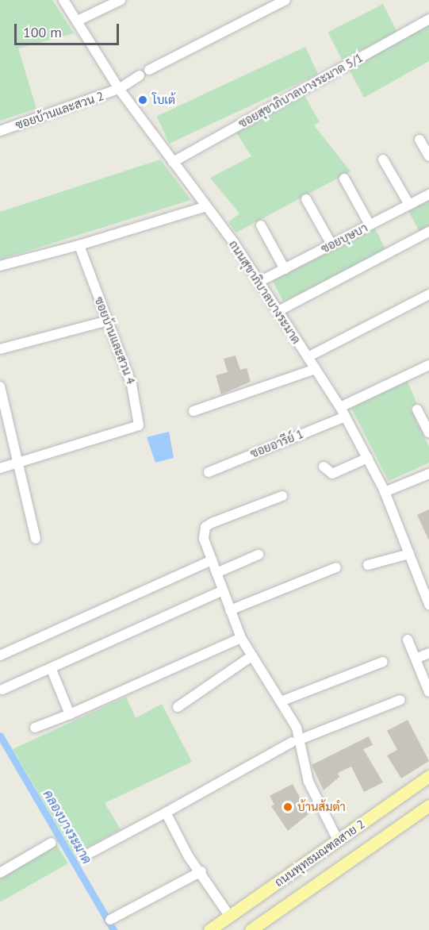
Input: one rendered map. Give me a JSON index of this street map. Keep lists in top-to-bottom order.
{
  "streets": {
    "main road": ["ถนนพุทธมณฑลสาย 2"],
    "street": [
      "ซอยสุขาภิบาลบางระมาด 5/1",
      "ซอยบ้านและสวน 2",
      "ซอยบุษบา",
      "ถนนสุขาภิบาลบางระมาด",
      "ซอยบ้านและสวน 4",
      "ซอยอารีย์ 1"
    ]
  },
  "crossings": [
    ["ซอยสุขาภิบาลบางระมาด 5/1", "ถนนสุขาภิบาลบางระมาด"],
    ["ซอยบ้านและสวน 2", "ถนนสุขาภิบาลบางระมาด"],
    ["ซอยบุษบา", "ถนนสุขาภิบาลบางระมาด"],
    ["ถนนสุขาภิบาลบางระมาด", "ซอยอารีย์ 1"]
  ],
  "water": ["คลองบางระมาด"],
  "places": ["โบเต้", "บ้านส้มตำ"],
  "scale_bar": "100 m"
}
